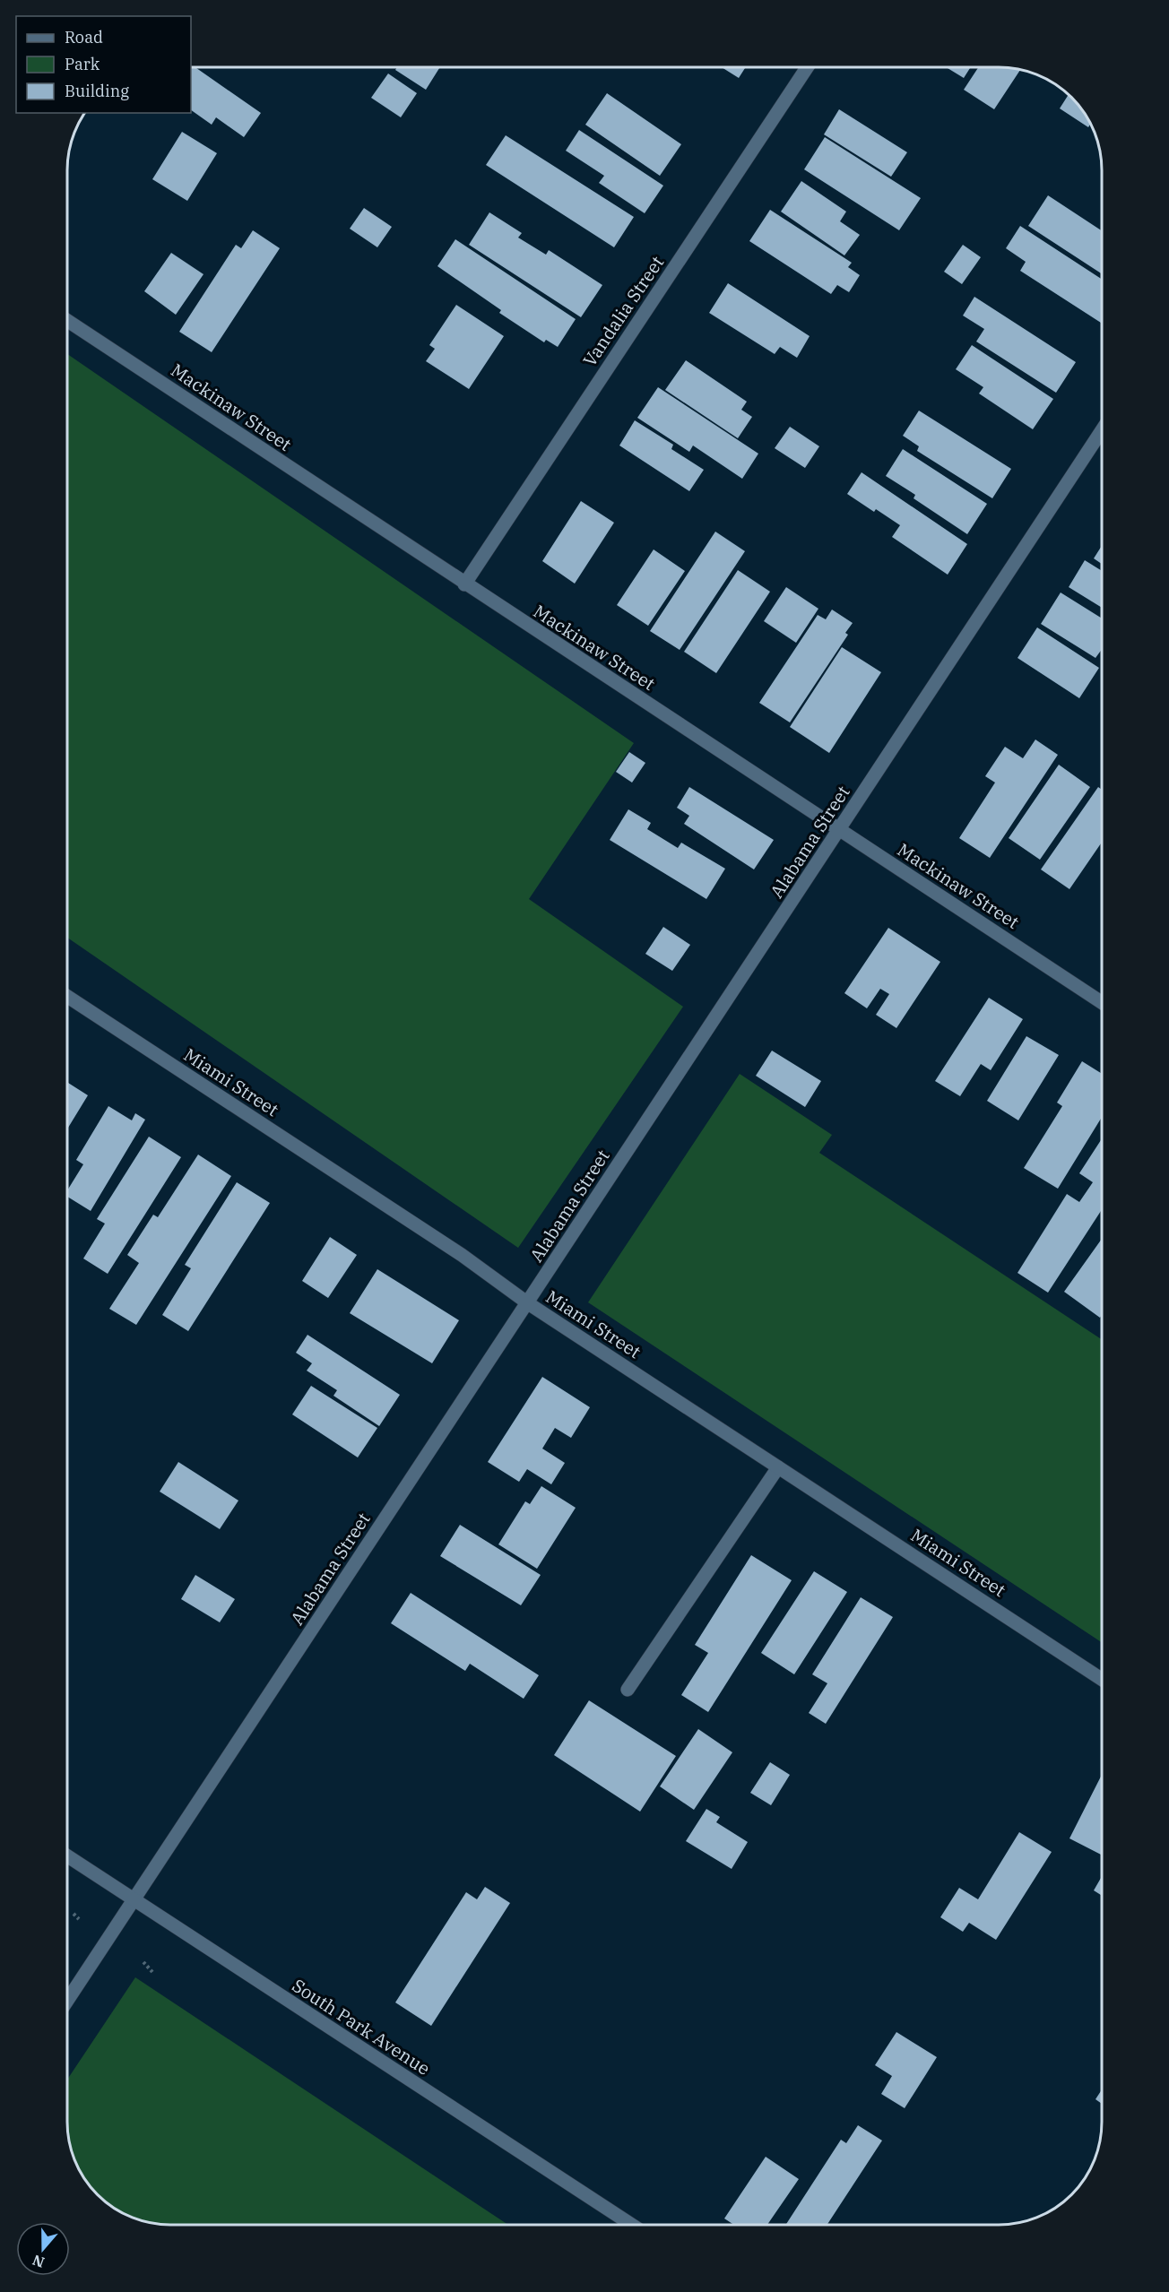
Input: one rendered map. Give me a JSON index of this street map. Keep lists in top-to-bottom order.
{
  "streets": {
    "street": [
      "Vandalia Street",
      "Mackinaw Street",
      "Alabama Street",
      "Miami Street",
      "South Park Avenue"
    ]
  },
  "crossings": [
    ["Vandalia Street", "Mackinaw Street"],
    ["Mackinaw Street", "Alabama Street"],
    ["Alabama Street", "Miami Street"],
    ["Alabama Street", "South Park Avenue"]
  ],
  "legend": ["Road", "Park", "Building"],
  "north": "bottom"
}
